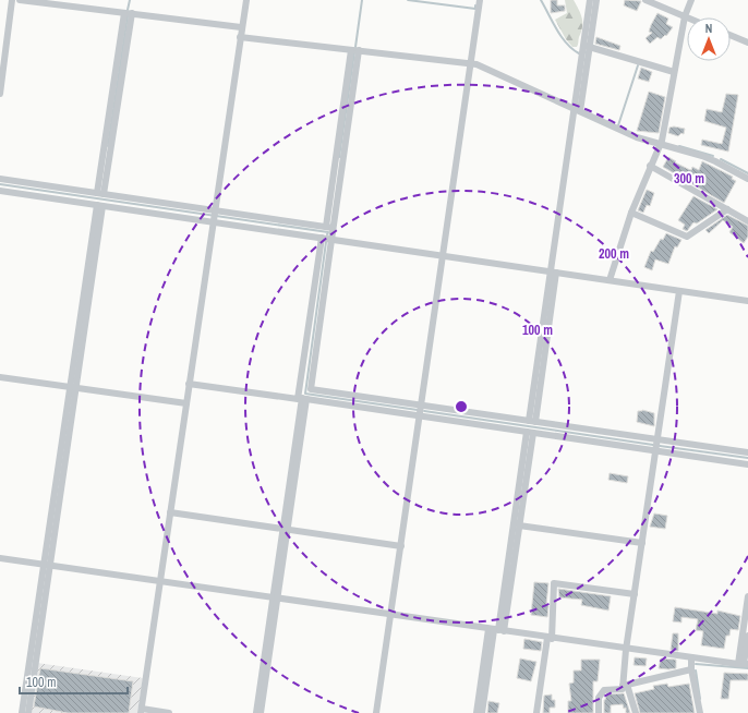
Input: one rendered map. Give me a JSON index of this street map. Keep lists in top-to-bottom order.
{
  "scale_bar": "100 m",
  "north": "top",
  "rings": ["300 m", "200 m", "100 m"]
}
